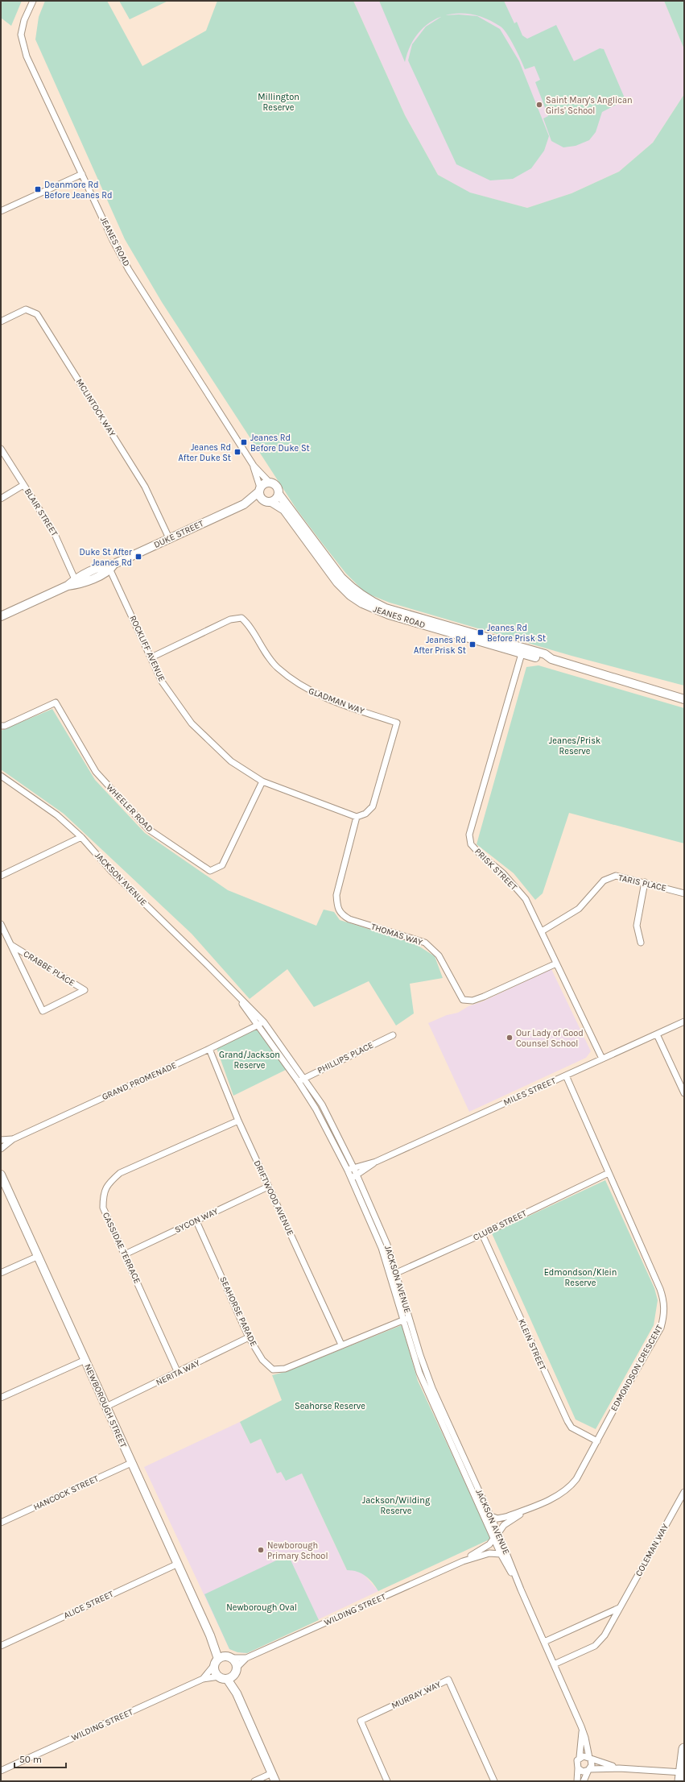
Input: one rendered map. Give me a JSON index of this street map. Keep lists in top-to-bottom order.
{
  "streets": {
    "main road": ["JEANES ROAD", "DUKE STREET", "NEWBOROUGH STREET"],
    "street": [
      "MCLINTOCK WAY",
      "BLAIR STREET",
      "ROCKLIFF AVENUE",
      "GLADMAN WAY",
      "WHEELER ROAD",
      "PRISK STREET",
      "JACKSON AVENUE",
      "TARIS PLACE",
      "THOMAS WAY",
      "CRABBE PLACE",
      "PHILLIPS PLACE",
      "GRAND PROMENADE",
      "MILES STREET",
      "DRIFTWOOD AVENUE",
      "SYCON WAY",
      "CLUBB STREET",
      "CASSIDAE TERRACE",
      "SEAHORSE PARADE",
      "KLEIN STREET",
      "EDMONDSON CRESCENT",
      "NERITA WAY",
      "HANCOCK STREET",
      "COLEMAN WAY",
      "ALICE STREET",
      "WILDING STREET",
      "MURRAY WAY"
    ]
  },
  "crossings": [
    ["JEANES ROAD", "DUKE STREET"],
    ["JEANES ROAD", "PRISK STREET"],
    ["MCLINTOCK WAY", "DUKE STREET"],
    ["BLAIR STREET", "DUKE STREET"],
    ["DUKE STREET", "ROCKLIFF AVENUE"],
    ["ROCKLIFF AVENUE", "GLADMAN WAY"],
    ["ROCKLIFF AVENUE", "WHEELER ROAD"],
    ["ROCKLIFF AVENUE", "THOMAS WAY"],
    ["GLADMAN WAY", "THOMAS WAY"],
    ["PRISK STREET", "TARIS PLACE"],
    ["PRISK STREET", "THOMAS WAY"],
    ["PRISK STREET", "MILES STREET"],
    ["JACKSON AVENUE", "PHILLIPS PLACE"],
    ["JACKSON AVENUE", "GRAND PROMENADE"],
    ["JACKSON AVENUE", "MILES STREET"],
    ["JACKSON AVENUE", "CLUBB STREET"],
    ["JACKSON AVENUE", "SEAHORSE PARADE"],
    ["JACKSON AVENUE", "EDMONDSON CRESCENT"],
    ["JACKSON AVENUE", "COLEMAN WAY"],
    ["JACKSON AVENUE", "WILDING STREET"],
    ["GRAND PROMENADE", "DRIFTWOOD AVENUE"],
    ["MILES STREET", "EDMONDSON CRESCENT"],
    ["DRIFTWOOD AVENUE", "SYCON WAY"],
    ["DRIFTWOOD AVENUE", "CASSIDAE TERRACE"],
    ["DRIFTWOOD AVENUE", "SEAHORSE PARADE"],
    ["SYCON WAY", "CASSIDAE TERRACE"],
    ["SYCON WAY", "SEAHORSE PARADE"],
    ["CLUBB STREET", "KLEIN STREET"],
    ["CLUBB STREET", "EDMONDSON CRESCENT"],
    ["CASSIDAE TERRACE", "NERITA WAY"],
    ["SEAHORSE PARADE", "NERITA WAY"],
    ["KLEIN STREET", "EDMONDSON CRESCENT"],
    ["NERITA WAY", "NEWBOROUGH STREET"],
    ["NEWBOROUGH STREET", "HANCOCK STREET"],
    ["NEWBOROUGH STREET", "ALICE STREET"],
    ["NEWBOROUGH STREET", "WILDING STREET"]
  ],
  "parks": [
    "Millington Reserve",
    "Jeanes/Prisk Reserve",
    "Grand/Jackson Reserve",
    "Edmondson/Klein Reserve",
    "Seahorse Reserve",
    "Jackson/Wilding Reserve",
    "Newborough Oval"
  ],
  "places": {
    "other": ["Saint Mary's Anglican Girls' School", "Our Lady of Good Counsel School", "Newborough Primary School"],
    "transit": [
      "Deanmore Rd Before Jeanes Rd",
      "Jeanes Rd Before Duke St",
      "Jeanes Rd After Duke St",
      "Duke St After Jeanes Rd",
      "Jeanes Rd Before Prisk St",
      "Jeanes Rd After Prisk St"
    ]
  },
  "scale_bar": "50 m"
}
